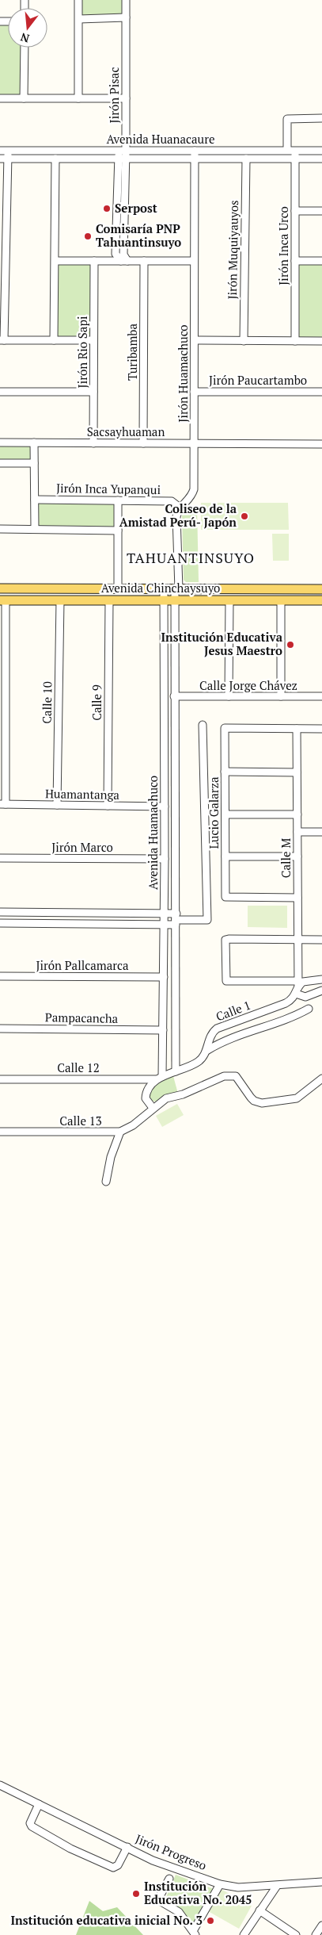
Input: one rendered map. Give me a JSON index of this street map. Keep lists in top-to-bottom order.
{
  "streets": {
    "main road": ["Avenida Chinchaysuyo"],
    "street": [
      "Jirón Pisac",
      "Avenida Huanacaure",
      "Jirón Inca Urco",
      "Jirón Muquiyauyos",
      "Jirón Rio Sapi",
      "Turibamba",
      "Jirón Huamachuco",
      "Jirón Paucartambo",
      "Sacsayhuaman",
      "Jirón Inca Yupanqui",
      "Calle Jorge Chávez",
      "Calle 10",
      "Calle 9",
      "Huamantanga",
      "Lucio Galarza",
      "Avenida Huamachuco",
      "Jirón Marco",
      "Calle M",
      "Jirón Pallcamarca",
      "Calle 1",
      "Pampacancha",
      "Calle 12",
      "Calle 13",
      "Jirón Progreso"
    ]
  },
  "crossings": [
    ["Jirón Pisac", "Avenida Huanacaure"],
    ["Avenida Huanacaure", "Jirón Inca Urco"],
    ["Avenida Huanacaure", "Jirón Muquiyauyos"],
    ["Avenida Huanacaure", "Jirón Huamachuco"],
    ["Jirón Rio Sapi", "Sacsayhuaman"],
    ["Turibamba", "Sacsayhuaman"],
    ["Jirón Huamachuco", "Jirón Paucartambo"],
    ["Jirón Huamachuco", "Sacsayhuaman"],
    ["Jirón Huamachuco", "Jirón Inca Yupanqui"],
    ["Avenida Chinchaysuyo", "Calle 10"],
    ["Avenida Chinchaysuyo", "Calle 9"],
    ["Avenida Chinchaysuyo", "Avenida Huamachuco"],
    ["Calle Jorge Chávez", "Avenida Huamachuco"],
    ["Calle 10", "Huamantanga"],
    ["Calle 9", "Huamantanga"],
    ["Huamantanga", "Avenida Huamachuco"],
    ["Lucio Galarza", "Calle M"],
    ["Avenida Huamachuco", "Jirón Marco"],
    ["Avenida Huamachuco", "Jirón Pallcamarca"],
    ["Avenida Huamachuco", "Calle 1"],
    ["Avenida Huamachuco", "Pampacancha"],
    ["Avenida Huamachuco", "Calle 12"],
    ["Calle M", "Calle 1"],
    ["Calle 1", "Calle 12"]
  ],
  "districts": ["TAHUANTINSUYO"],
  "places": [
    "Serpost",
    "Comisaría PNP Tahuantinsuyo",
    "Coliseo de la Amistad Perú- Japón",
    "Institución Educativa Jesus Maestro",
    "Institución Educativa No. 2045",
    "Institución educativa inicial No. 3"
  ],
  "north": "bottom"
}
